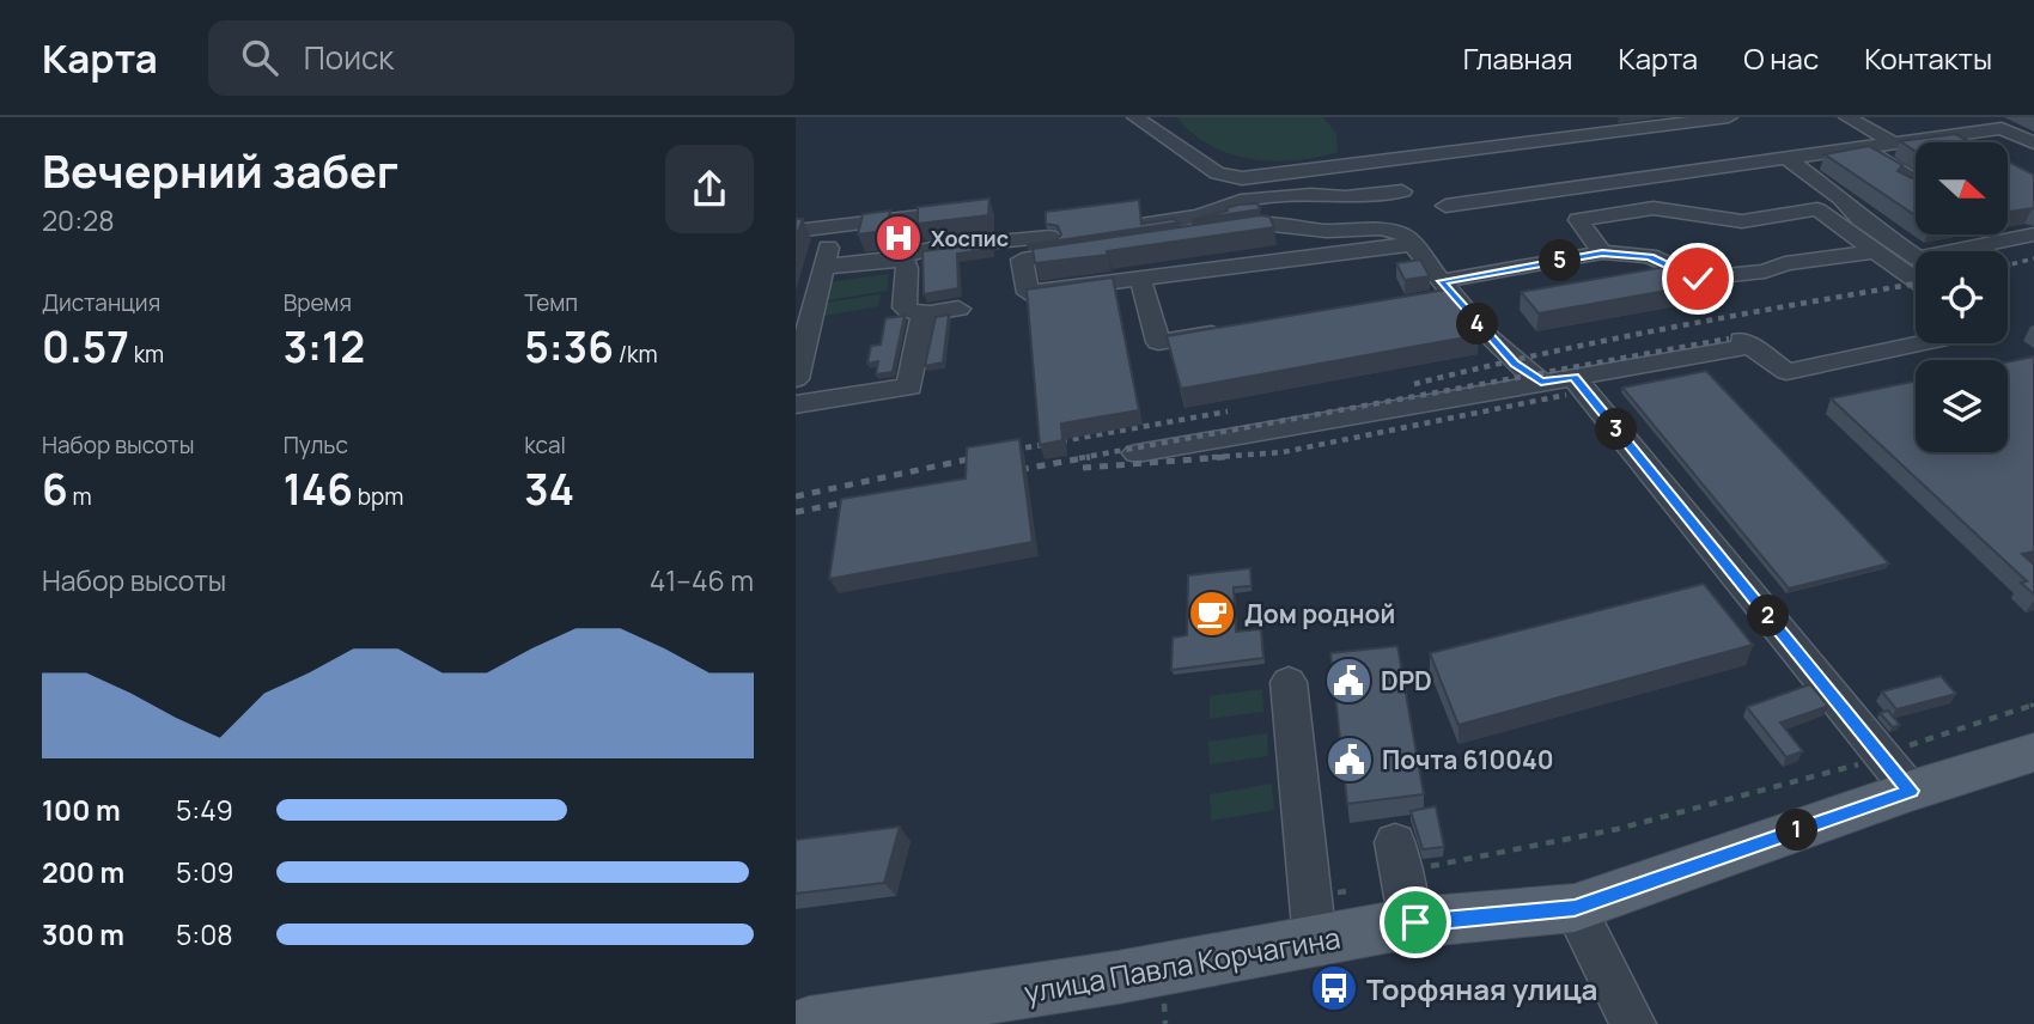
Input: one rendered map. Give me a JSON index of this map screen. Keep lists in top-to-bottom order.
{
  "streets": {
    "main road": ["улица Павла Корчагина"]
  },
  "places": {
    "hospital": ["Хоспис"],
    "cafe": ["Дом родной"],
    "public building": ["DPD", "Почта 610040"],
    "bus stop": ["Торфяная улица"]
  },
  "north": "right",
  "page": {
    "header": "Карта",
    "search": "Поиск",
    "nav": [
      "Главная",
      "Карта",
      "О нас",
      "Контакты"
    ],
    "heading": ["Вечерний забег", "20:28"],
    "pins": [
      "5",
      "4",
      "3",
      "2",
      "1"
    ],
    "stats": [
      ["Дистанция", "0.57 km"],
      ["Время", "3:12"],
      ["Темп", "5:36 /km"],
      ["Набор высоты", "6 m"],
      ["Пульс", "146 bpm"],
      ["kcal", "34"]
    ],
    "chart": ["Набор высоты", "41–46 m"],
    "list": [
      {
        "name": "100 m",
        "note": "5:49"
      },
      {
        "name": "200 m",
        "note": "5:09"
      },
      {
        "name": "300 m",
        "note": "5:08"
      }
    ]
  }
}
